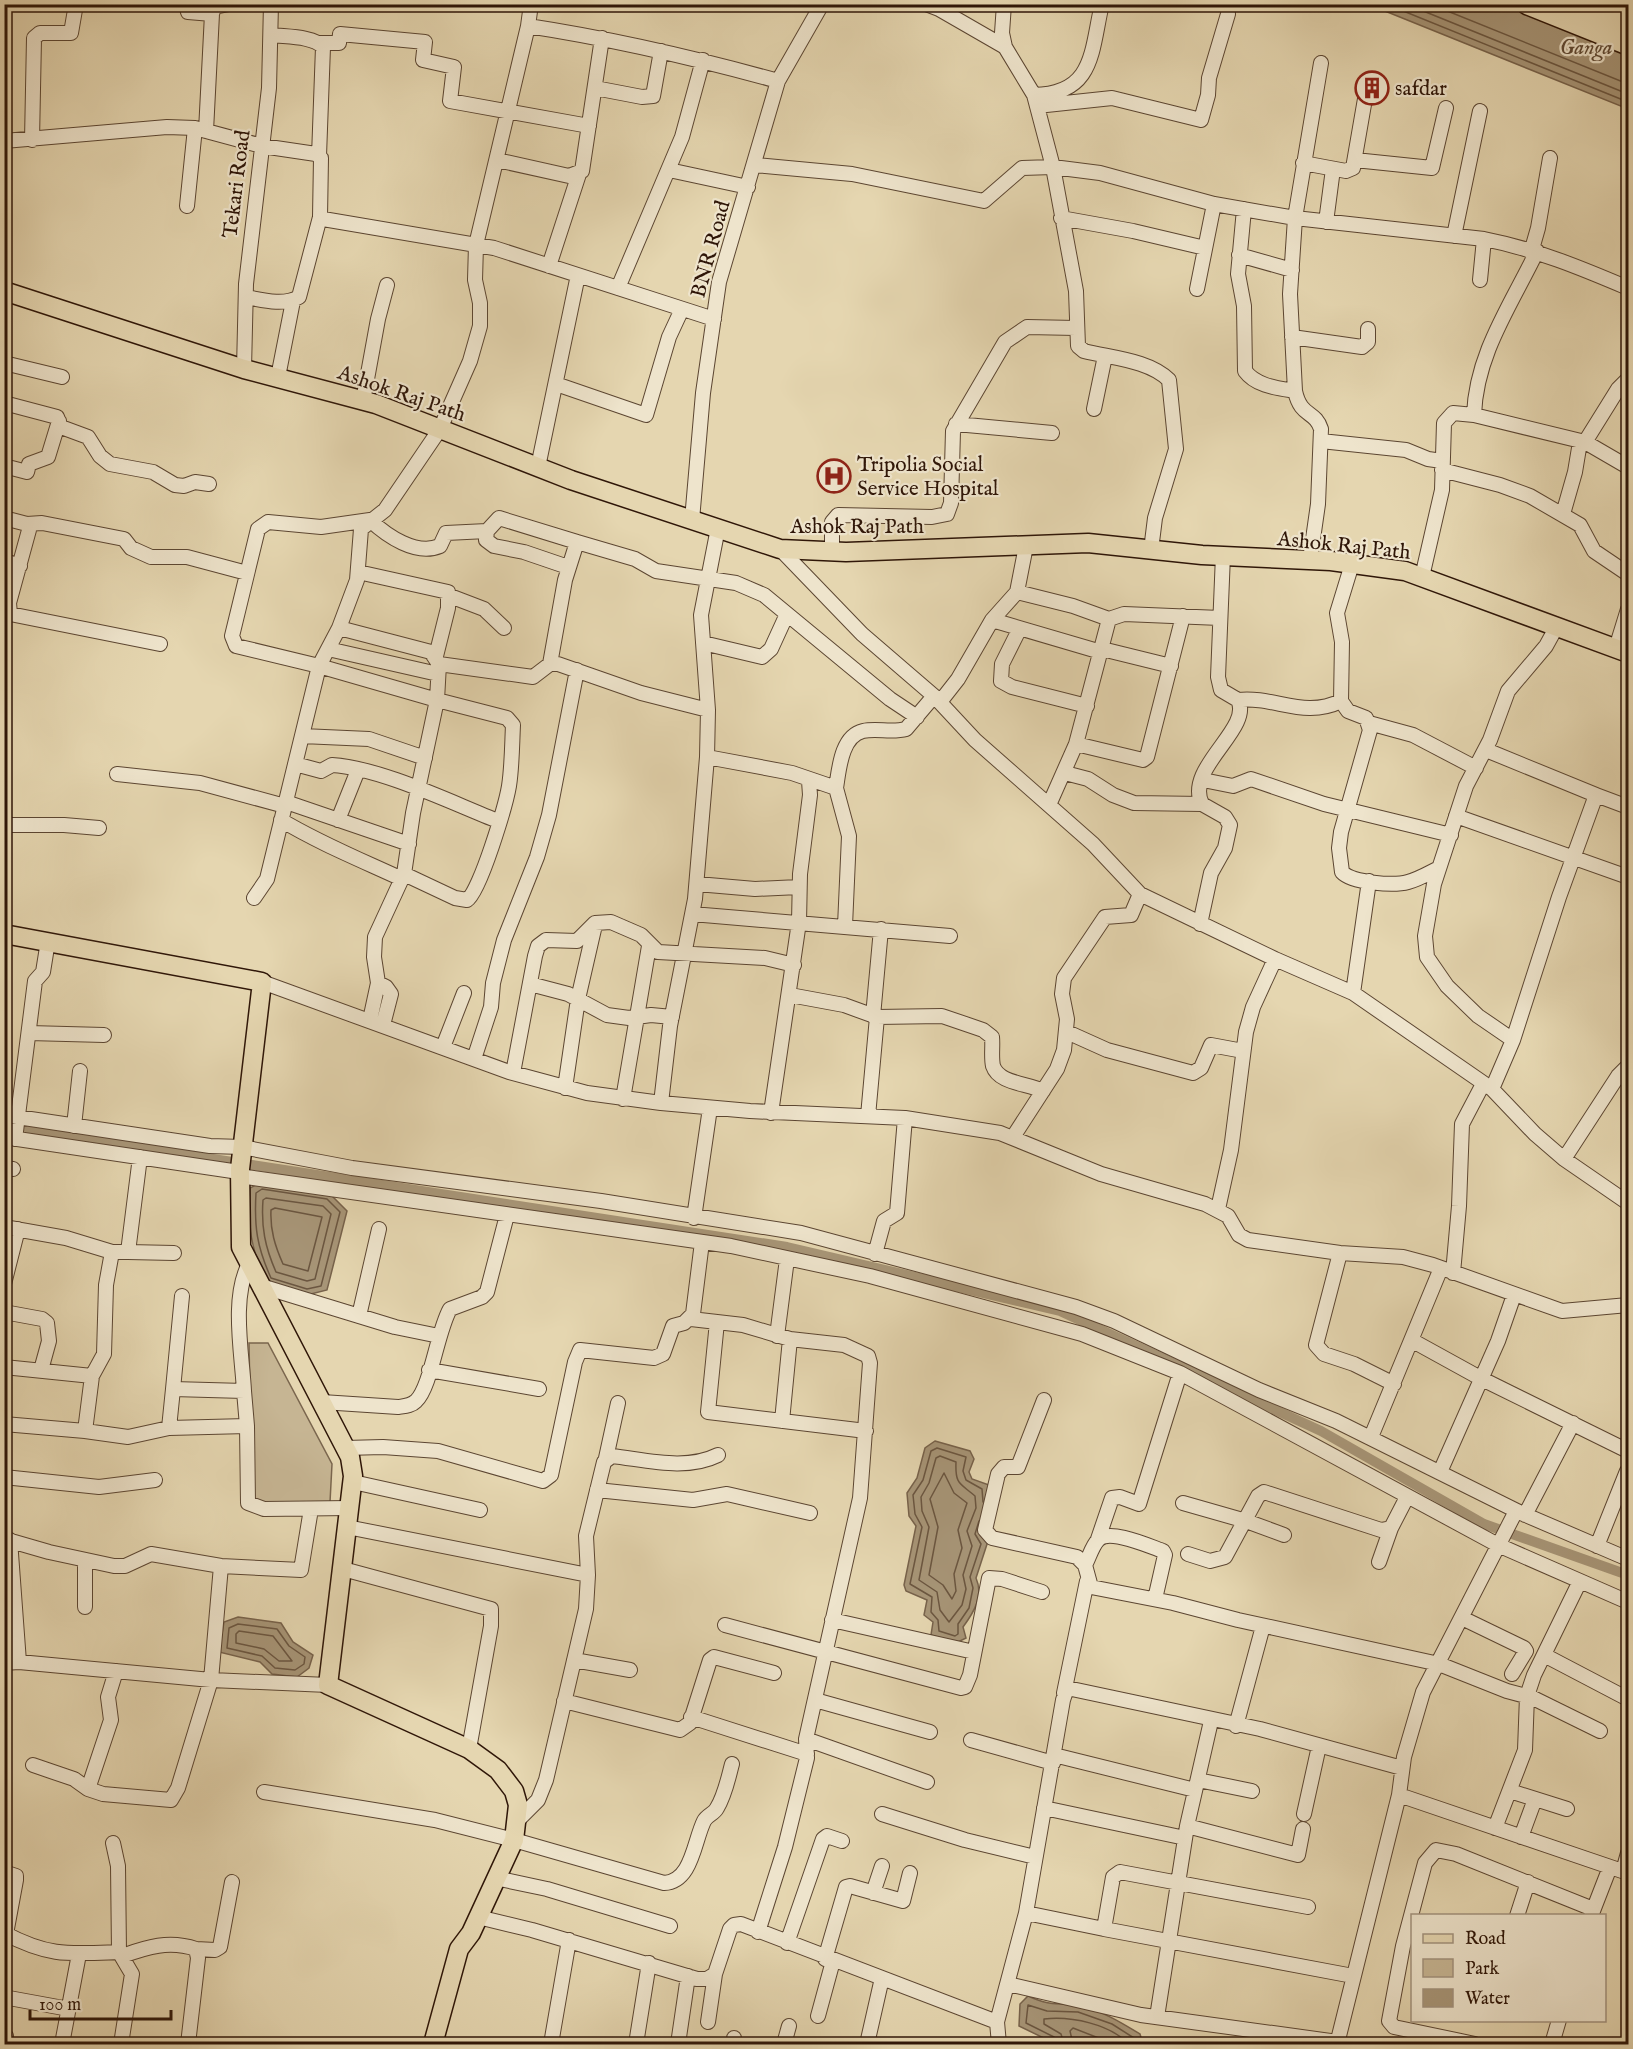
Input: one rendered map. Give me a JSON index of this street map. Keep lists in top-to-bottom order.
{
  "streets": {
    "main road": ["Ashok Raj Path"],
    "street": ["Tekari Road", "BNR Road"]
  },
  "crossings": [
    ["Tekari Road", "Ashok Raj Path"],
    ["BNR Road", "Ashok Raj Path"]
  ],
  "water": ["Ganga"],
  "places": {
    "building": ["safdar"],
    "hospital": ["Tripolia Social Service Hospital"]
  },
  "legend": ["Road", "Park", "Water"],
  "scale_bar": "100 m"
}
